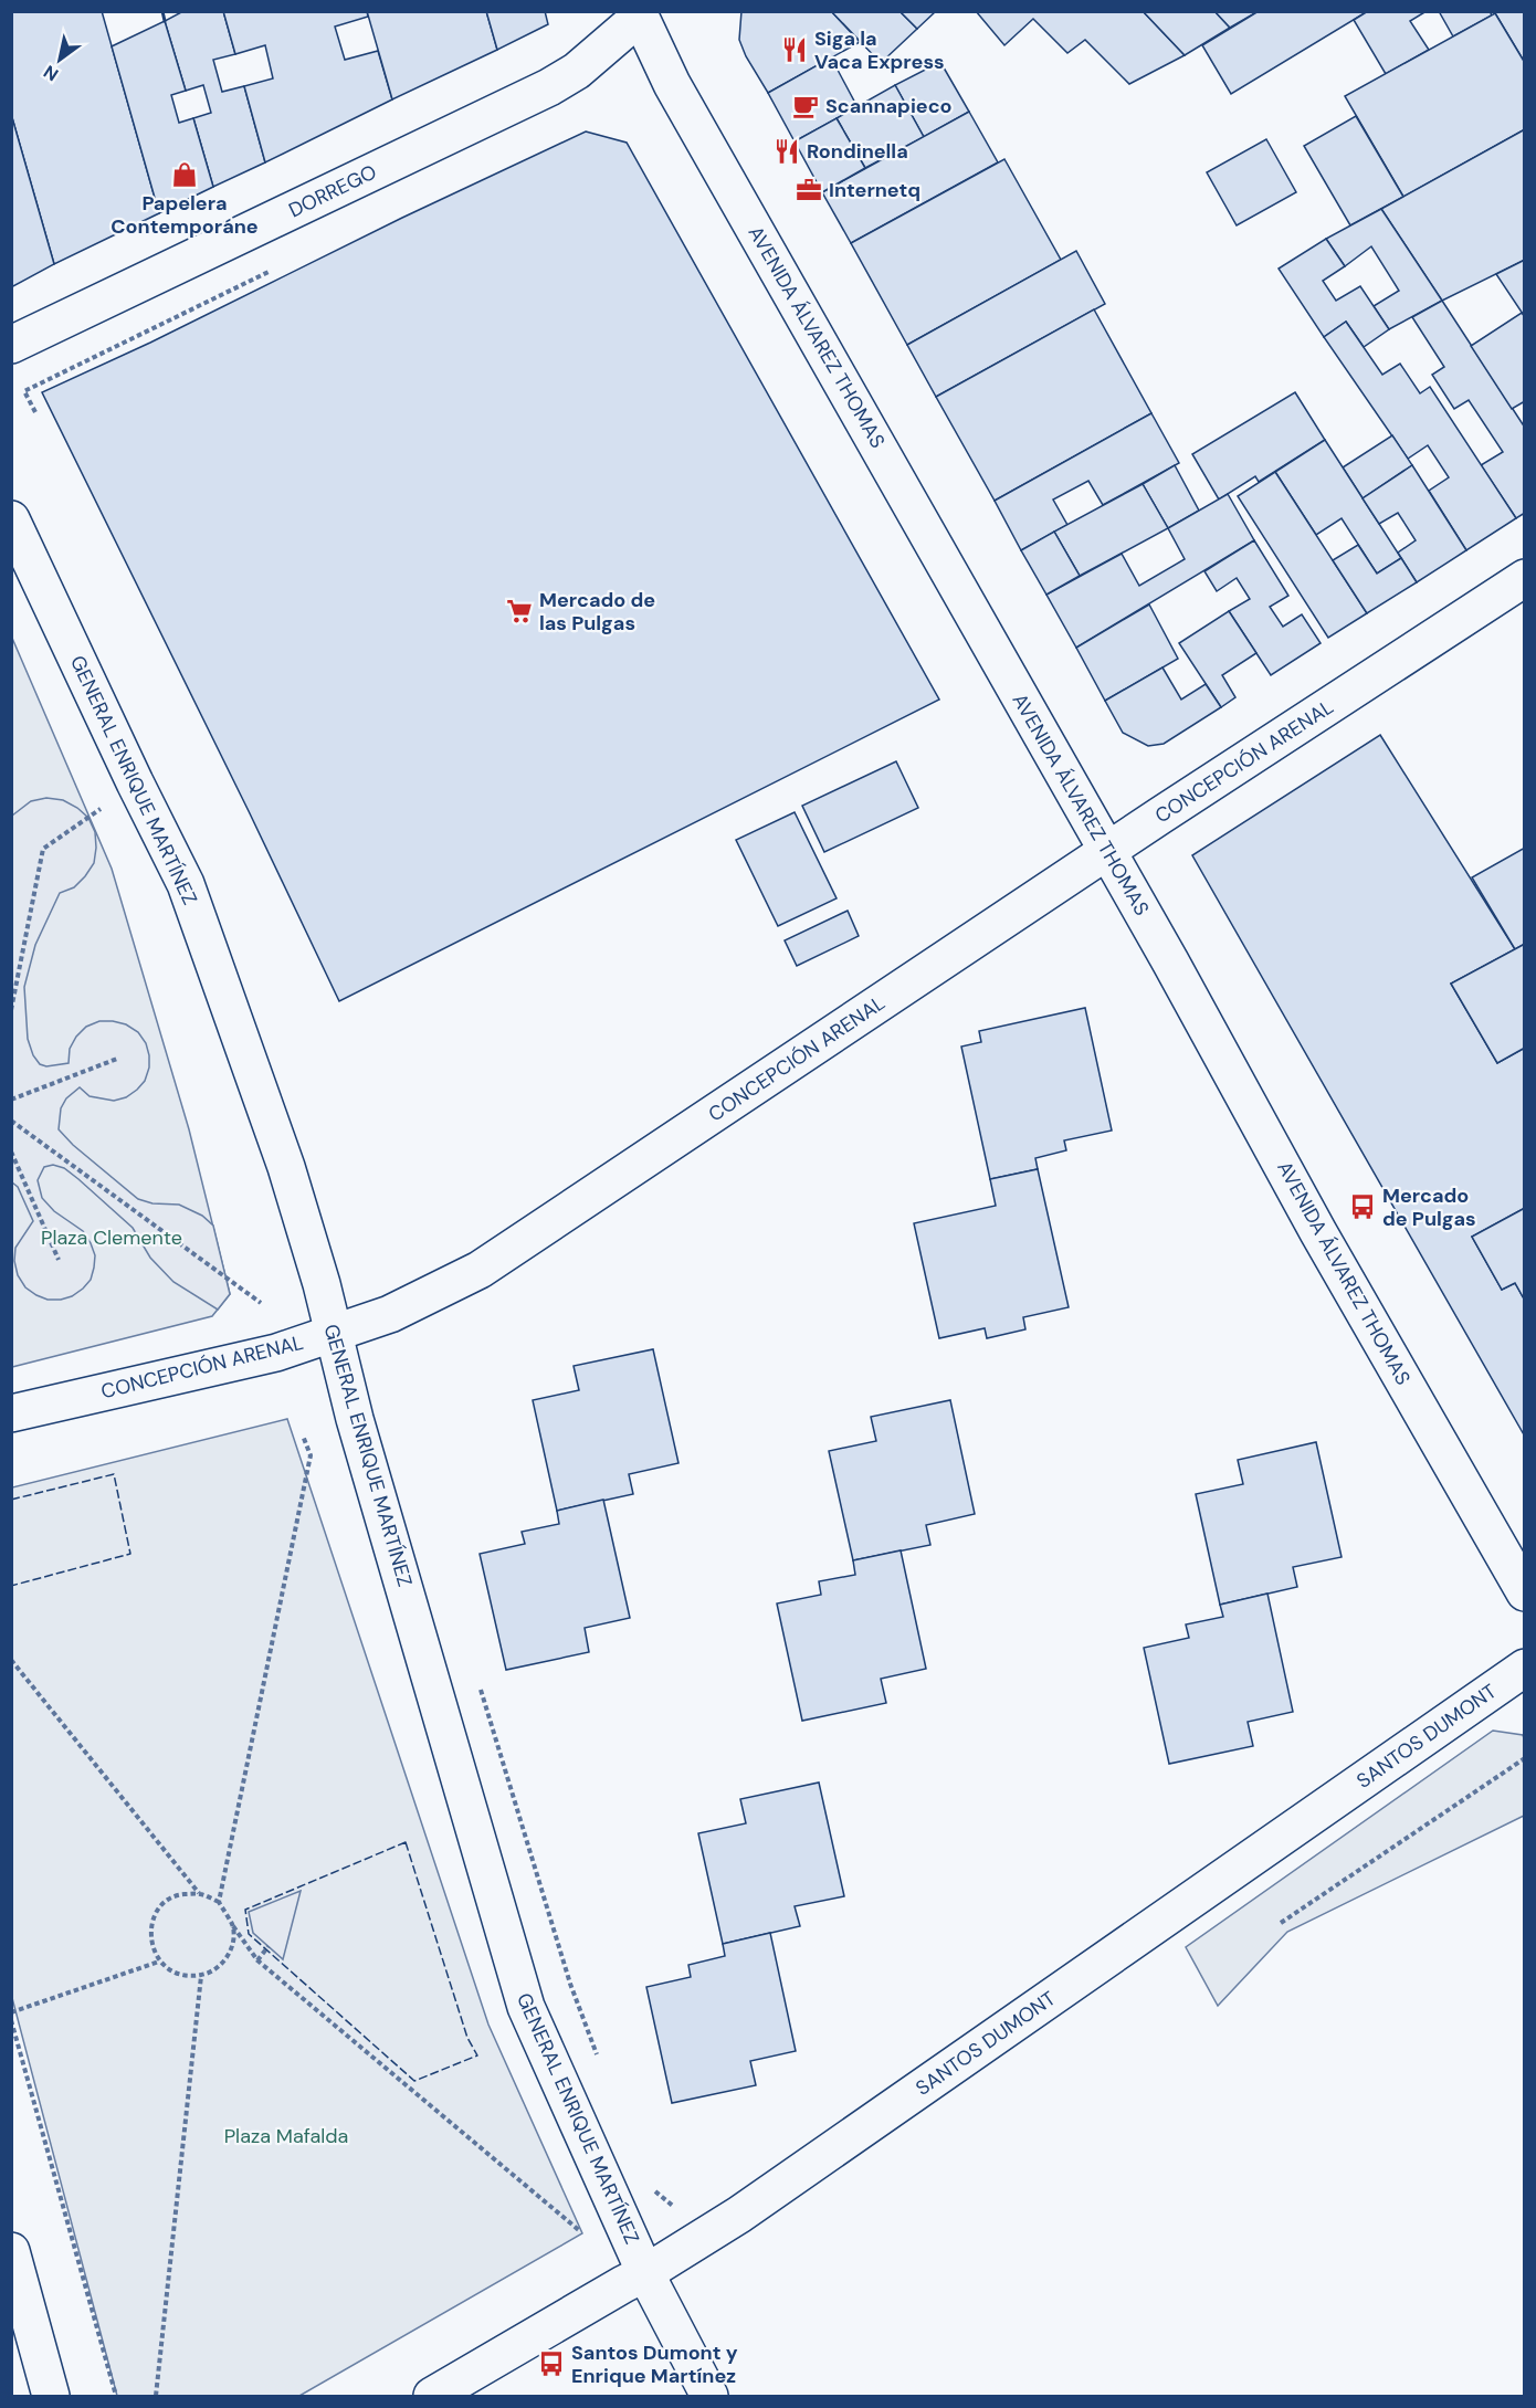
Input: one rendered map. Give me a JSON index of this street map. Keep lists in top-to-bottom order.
{
  "streets": {
    "street": [
      "DORREGO",
      "AVENIDA ÁLVAREZ THOMAS",
      "CONCEPCIÓN ARENAL",
      "GENERAL ENRIQUE MARTÍNEZ",
      "SANTOS DUMONT"
    ]
  },
  "crossings": [
    ["DORREGO", "AVENIDA ÁLVAREZ THOMAS"],
    ["AVENIDA ÁLVAREZ THOMAS", "CONCEPCIÓN ARENAL"],
    ["CONCEPCIÓN ARENAL", "GENERAL ENRIQUE MARTÍNEZ"],
    ["GENERAL ENRIQUE MARTÍNEZ", "SANTOS DUMONT"]
  ],
  "parks": ["Plaza Clemente", "Plaza Mafalda"],
  "places": {
    "restaurant": ["Siga la Vaca Express", "Rondinella"],
    "cafe": ["Scannapieco"],
    "shop": ["Papelera Contemporáne"],
    "office": ["Internetq"],
    "supermarket": ["Mercado de las Pulgas"],
    "bus stop": ["Mercado de Pulgas", "Santos Dumont y Enrique Martínez"]
  },
  "north": "bottom left"
}
